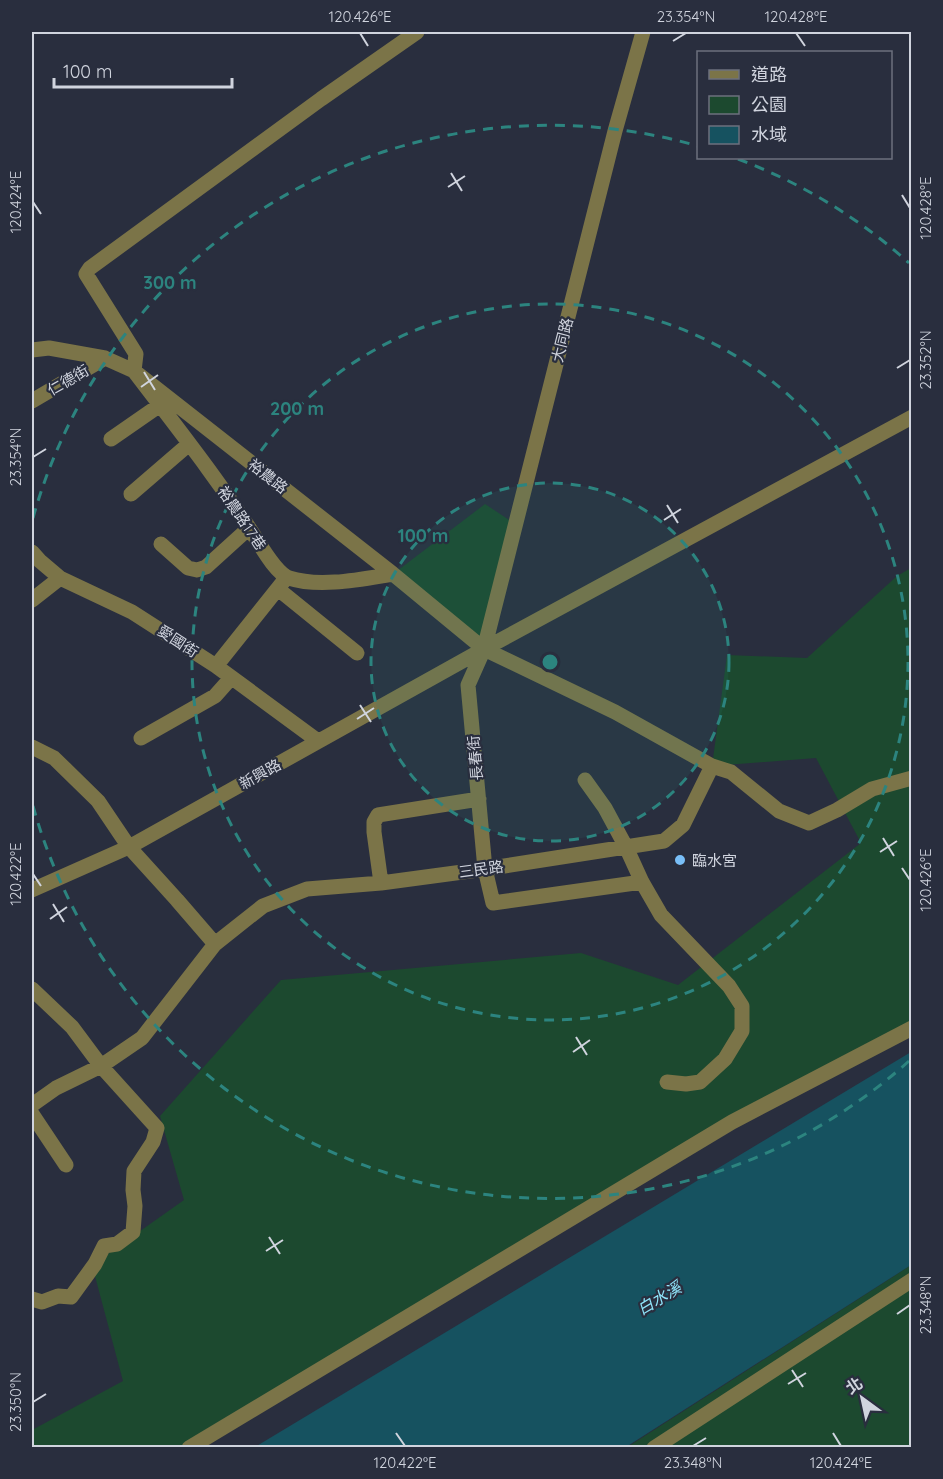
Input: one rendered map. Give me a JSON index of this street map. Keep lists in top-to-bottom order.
{
  "streets": {
    "street": [
      "大同路",
      "仁德街",
      "裕農路",
      "裕農路17巷",
      "愛國街",
      "長春街",
      "新興路",
      "三民路"
    ]
  },
  "crossings": [
    ["大同路", "裕農路"],
    ["大同路", "長春街"],
    ["大同路", "新興路"],
    ["仁德街", "裕農路"],
    ["裕農路", "裕農路17巷"],
    ["裕農路", "長春街"],
    ["裕農路", "新興路"],
    ["愛國街", "新興路"],
    ["長春街", "新興路"],
    ["長春街", "三民路"]
  ],
  "water": ["白水溪"],
  "places": ["臨水宮"],
  "legend": ["道路", "公園", "水域"],
  "scale_bar": "100 m",
  "north": "top left",
  "coordinates": [
    "120.426°E",
    "23.354°N",
    "120.428°E",
    "120.424°E",
    "23.352°N",
    "120.422°E",
    "23.348°N",
    "23.350°N"
  ],
  "rings": ["300 m", "200 m", "100 m"]
}
